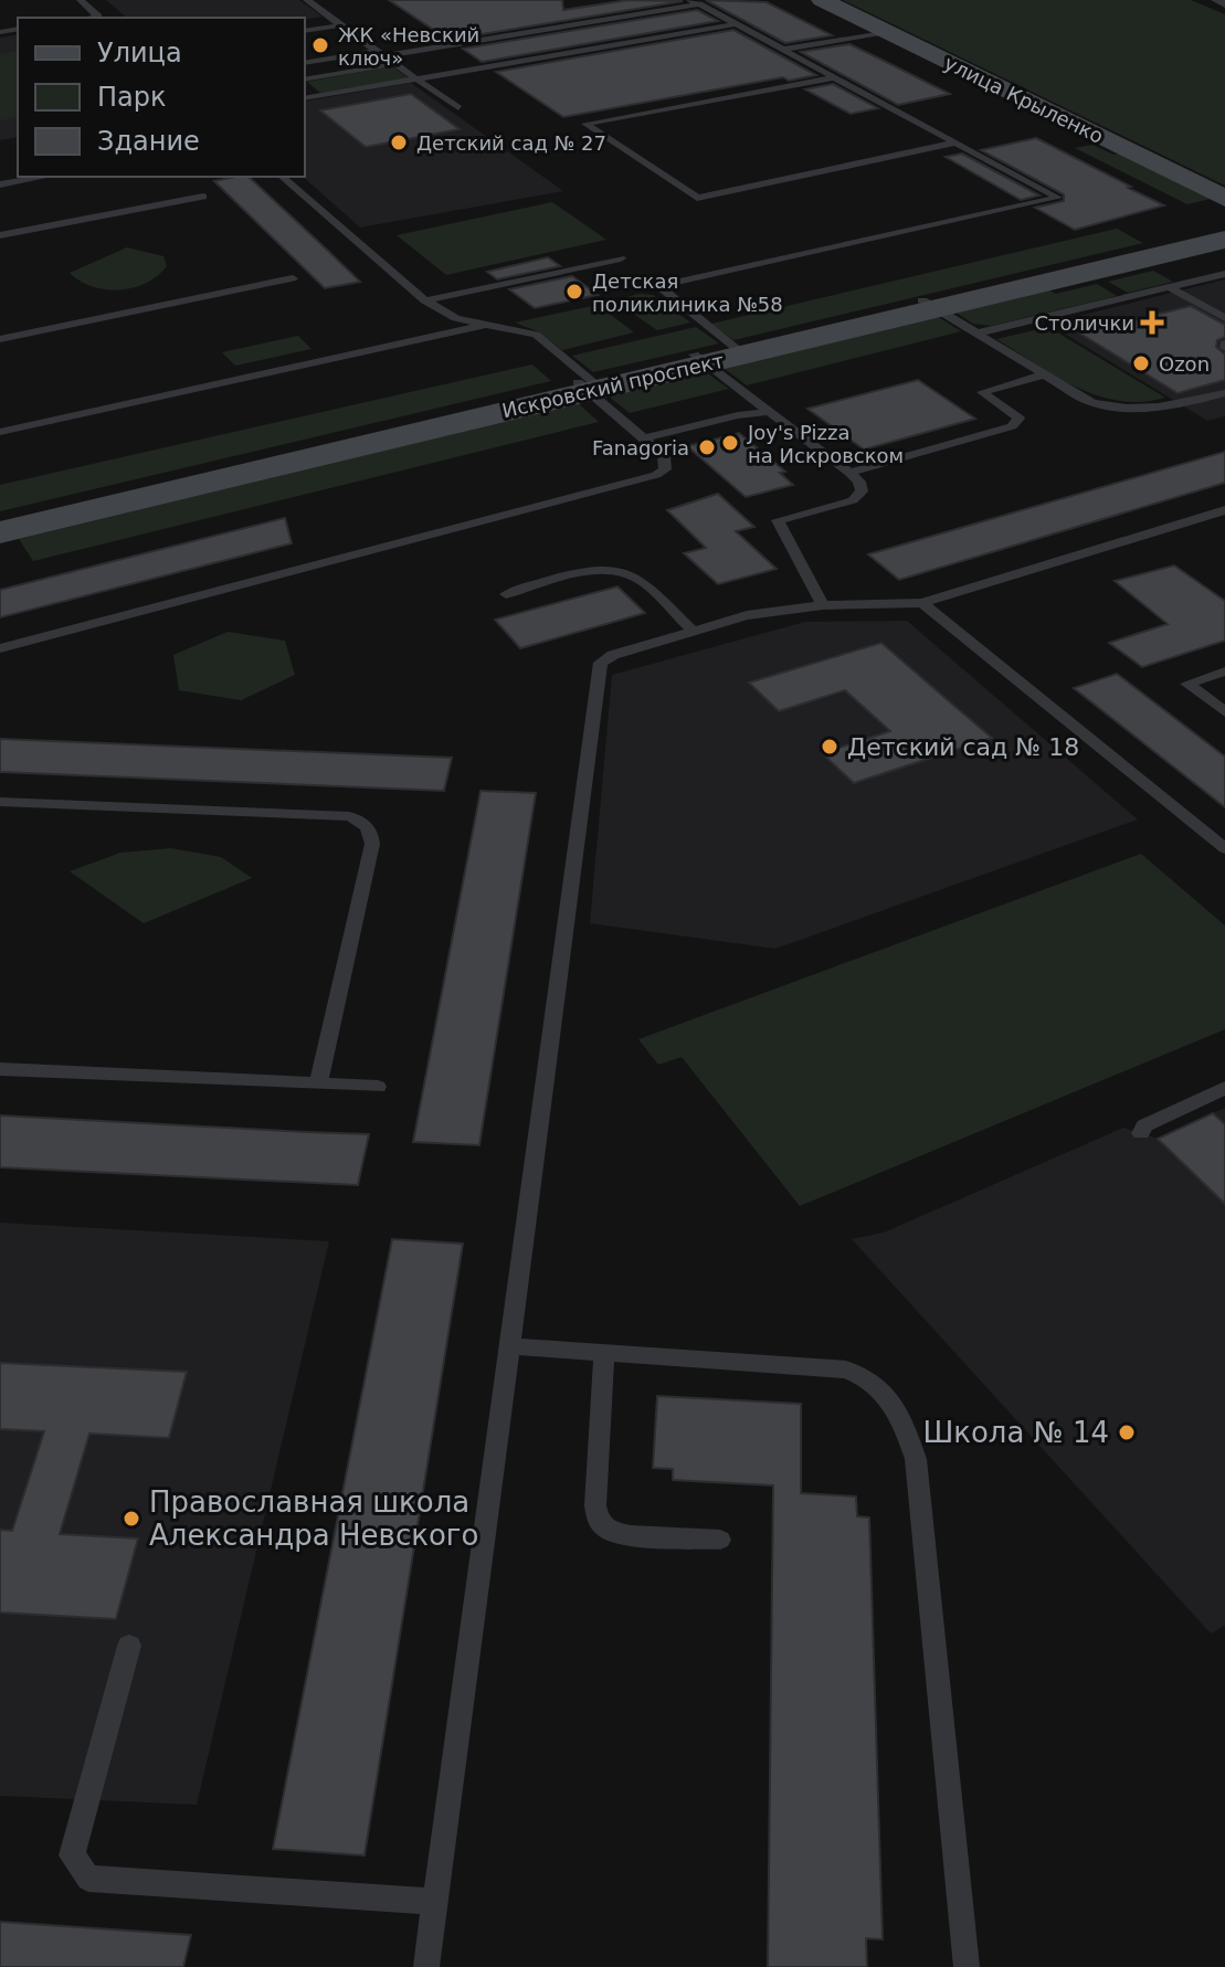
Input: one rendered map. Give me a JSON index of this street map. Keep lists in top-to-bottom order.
{
  "streets": {
    "street": ["улица Крыленко", "Искровский проспект"]
  },
  "places": {
    "other": [
      "ЖК «Невский ключ»",
      "Детский сад № 27",
      "Детская поликлиника №58",
      "Ozon",
      "Joy's Pizza на Искровском",
      "Fanagoria",
      "Детский сад № 18",
      "Школа № 14",
      "Православная школа Александра Невского"
    ],
    "health": ["Столички"]
  },
  "legend": ["Улица", "Парк", "Здание"]
}
